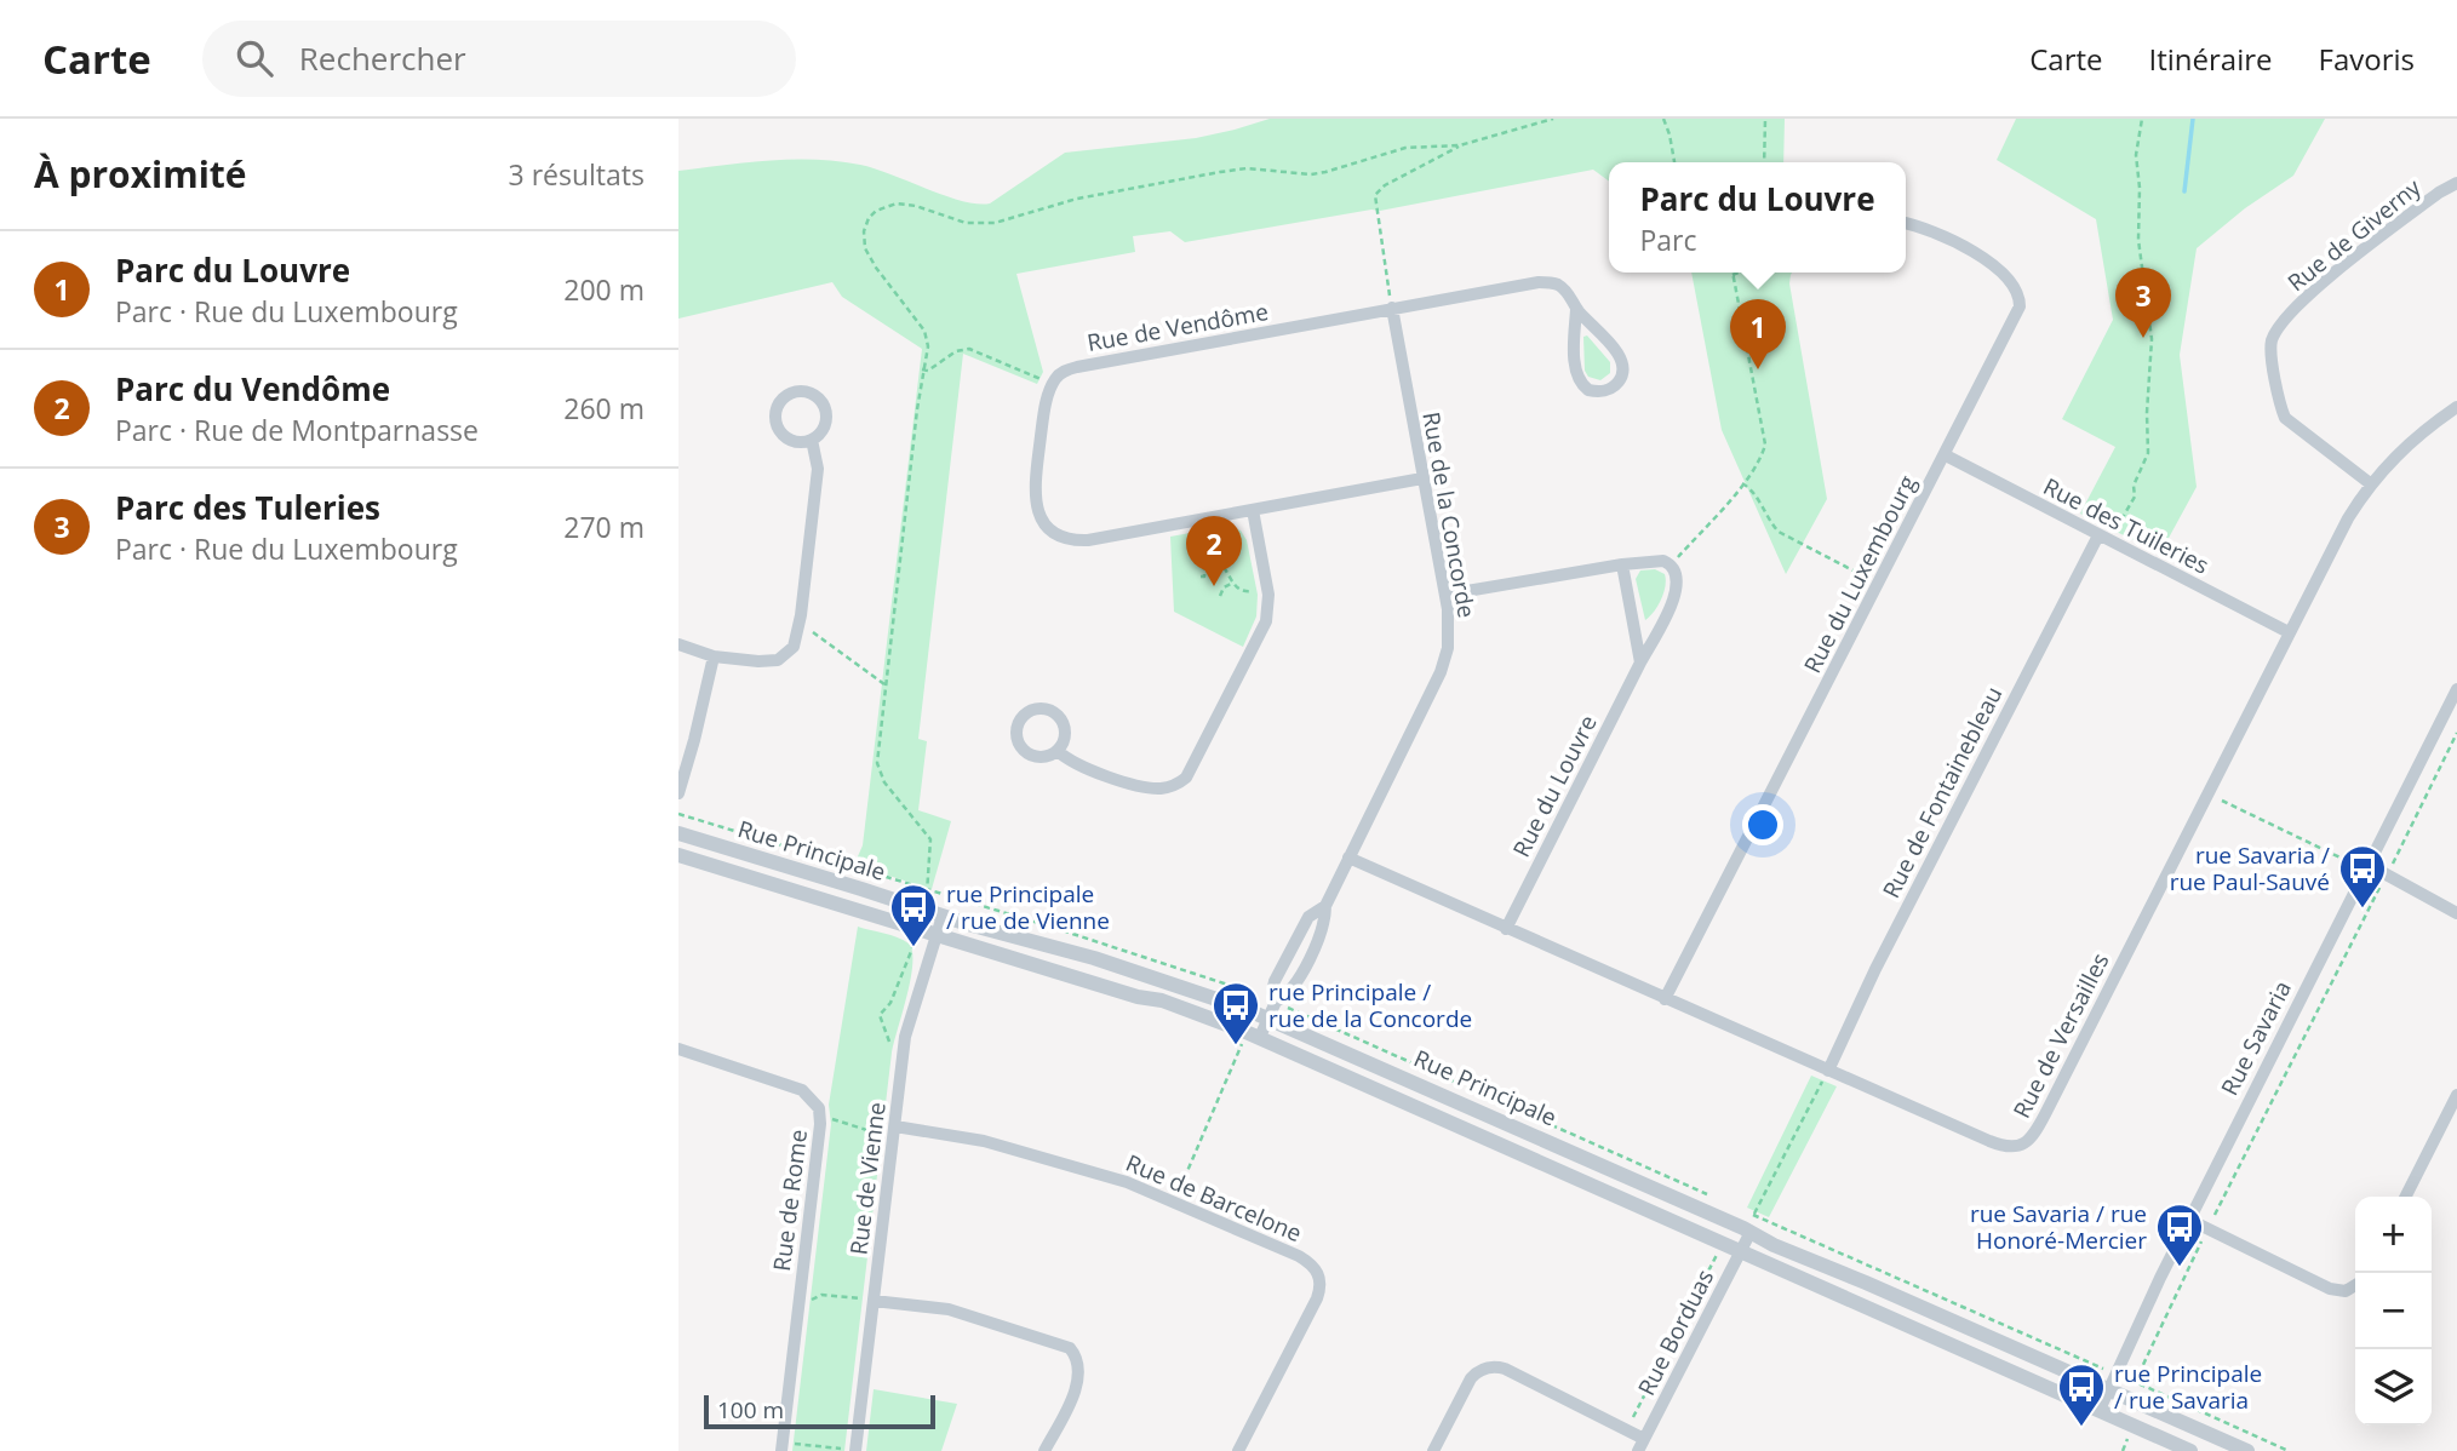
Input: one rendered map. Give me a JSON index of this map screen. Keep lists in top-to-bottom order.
{
  "streets": {
    "street": [
      "Rue de Giverny",
      "Rue de Vendôme",
      "Rue de la Concorde",
      "Rue des Tuileries",
      "Rue du Luxembourg",
      "Rue du Louvre",
      "Rue de Fontainebleau",
      "Rue Principale",
      "Rue de Versailles",
      "Rue Savaria",
      "Rue de Vienne",
      "Rue de Barcelone",
      "Rue de Rome",
      "Rue Borduas"
    ]
  },
  "crossings": [
    ["Rue de Giverny", "Rue de Versailles"],
    ["Rue de Vendôme", "Rue de la Concorde"],
    ["Rue de la Concorde", "Rue du Louvre"],
    ["Rue de la Concorde", "Rue Principale"],
    ["Rue de la Concorde", "Rue de Versailles"],
    ["Rue des Tuileries", "Rue du Luxembourg"],
    ["Rue des Tuileries", "Rue de Fontainebleau"],
    ["Rue des Tuileries", "Rue de Versailles"],
    ["Rue du Luxembourg", "Rue de Versailles"],
    ["Rue du Louvre", "Rue de Versailles"],
    ["Rue de Fontainebleau", "Rue de Versailles"],
    ["Rue Principale", "Rue Savaria"],
    ["Rue Principale", "Rue de Vienne"],
    ["Rue Principale", "Rue Borduas"],
    ["Rue de Vienne", "Rue de Barcelone"]
  ],
  "places": {
    "bus stop": [
      "rue Savaria / rue Paul-Sauvé",
      "rue Principale / rue de Vienne",
      "rue Principale / rue de la Concorde",
      "rue Savaria / rue Honoré-Mercier",
      "rue Principale / rue Savaria"
    ]
  },
  "scale_bar": "100 m",
  "page": {
    "header": "Carte",
    "search": "Rechercher",
    "nav": ["Carte", "Itinéraire", "Favoris"],
    "heading": ["À proximité", "3 résultats"],
    "popup": ["Parc du Louvre", "Parc"],
    "list": [
      {
        "mark": "1",
        "name": "Parc du Louvre",
        "note": "Parc · Rue du Luxembourg",
        "value": "200 m"
      },
      {
        "mark": "2",
        "name": "Parc du Vendôme",
        "note": "Parc · Rue de Montparnasse",
        "value": "260 m"
      },
      {
        "mark": "3",
        "name": "Parc des Tuleries",
        "note": "Parc · Rue du Luxembourg",
        "value": "270 m"
      }
    ],
    "pins": ["3", "1", "2"],
    "map_buttons": ["+", "−"],
    "scale": "100 m"
  }
}
